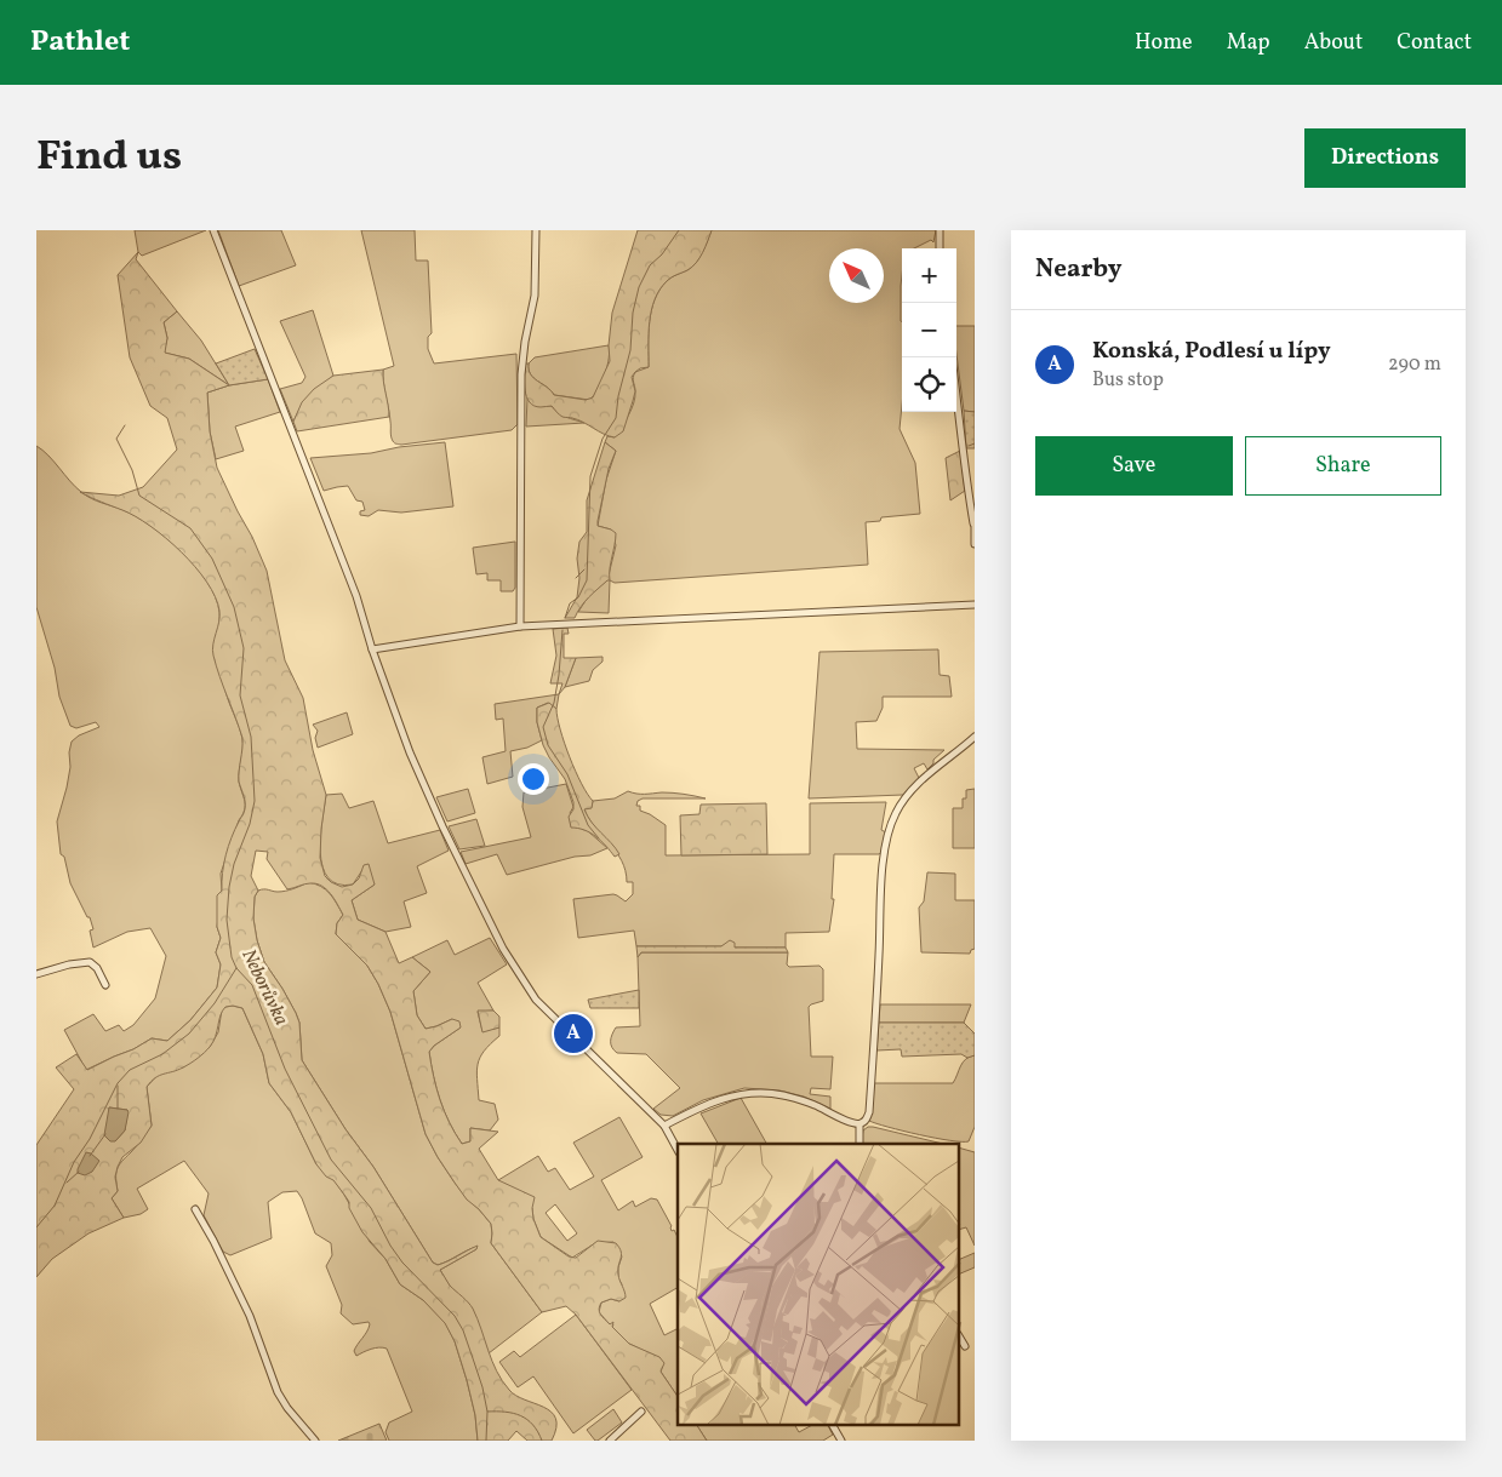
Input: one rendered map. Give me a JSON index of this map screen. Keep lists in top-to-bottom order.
{
  "water": ["Neborůvka"],
  "north": "top left",
  "page": {
    "header": "Pathlet",
    "nav": [
      "Home",
      "Map",
      "About",
      "Contact"
    ],
    "title": "Find us",
    "buttons": [
      "Directions",
      ["Save", "Share"]
    ],
    "heading": "Nearby",
    "map_buttons": ["+", "−"],
    "list": [
      {
        "mark": "A",
        "name": "Konská, Podlesí u lípy",
        "note": "Bus stop",
        "value": "290 m"
      }
    ],
    "pins": "A"
  }
}
